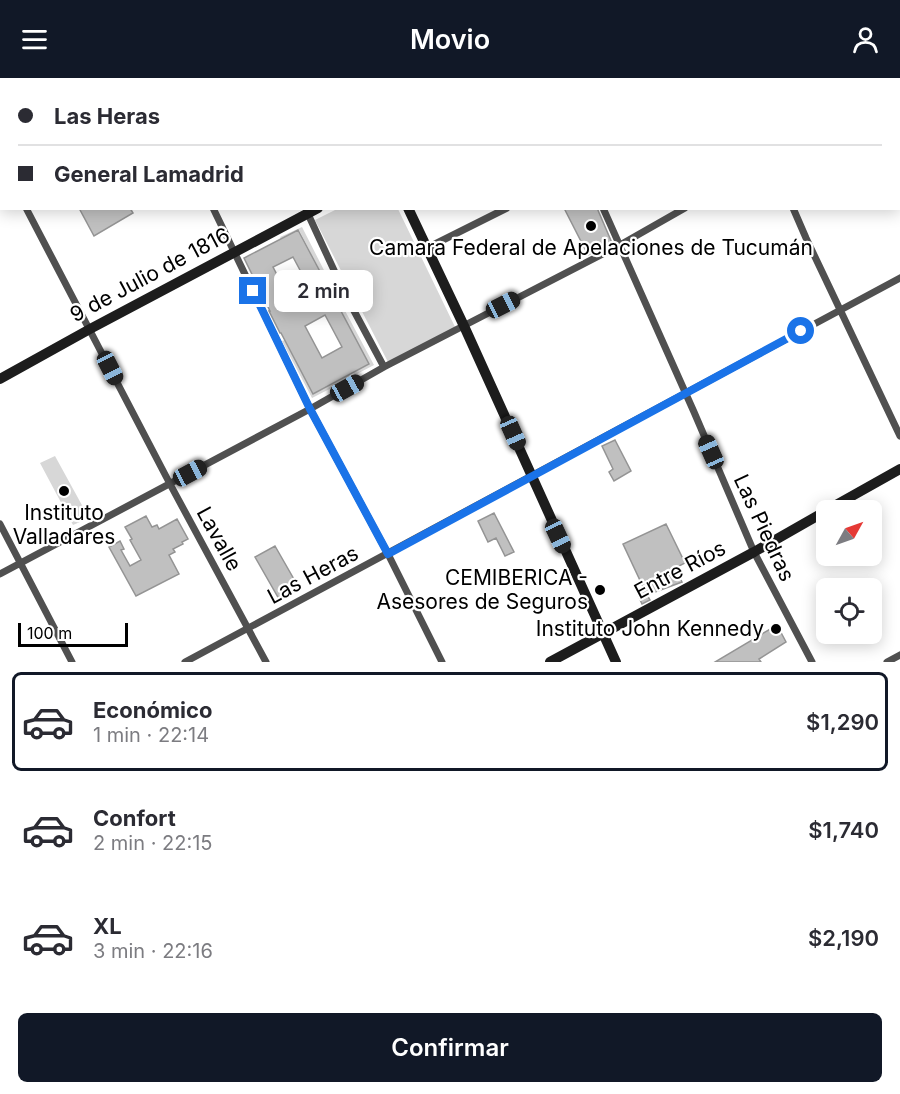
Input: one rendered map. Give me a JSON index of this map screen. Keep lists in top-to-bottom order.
{
  "streets": {
    "street": [
      "9 de Julio de 1816",
      "Las Piedras",
      "Lavalle",
      "Entre Ríos",
      "Las Heras"
    ]
  },
  "crossings": [
    ["9 de Julio de 1816", "Lavalle"],
    ["Las Piedras", "Entre Ríos"],
    ["Las Piedras", "Las Heras"],
    ["Lavalle", "Las Heras"]
  ],
  "places": [
    "Camara Federal de Apelaciones de Tucumán",
    "Instituto Valladares",
    "CEMIBERICA - Asesores de Seguros",
    "Instituto John Kennedy"
  ],
  "scale_bar": "100 m",
  "north": "top right",
  "page": {
    "header": "Movio",
    "banner": ["Las Heras", "General Lamadrid"],
    "bubble": "2 min",
    "scale": "100 m",
    "list": [
      {
        "name": "Económico",
        "note": "1 min · 22:14",
        "value": "$1,290"
      },
      {
        "name": "Confort",
        "note": "2 min · 22:15",
        "value": "$1,740"
      },
      {
        "name": "XL",
        "note": "3 min · 22:16",
        "value": "$2,190"
      }
    ],
    "buttons": "Confirmar"
  }
}
